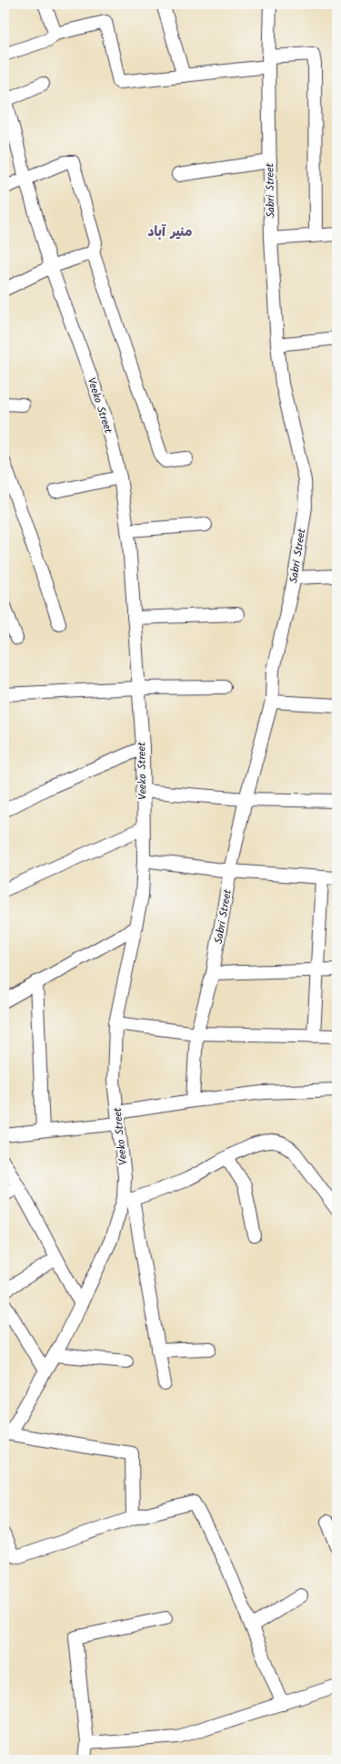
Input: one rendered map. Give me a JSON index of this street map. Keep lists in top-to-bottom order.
{
  "streets": {
    "street": ["Sabri Street", "Veeko Street"]
  },
  "districts": ["منیر آباد"]
}
